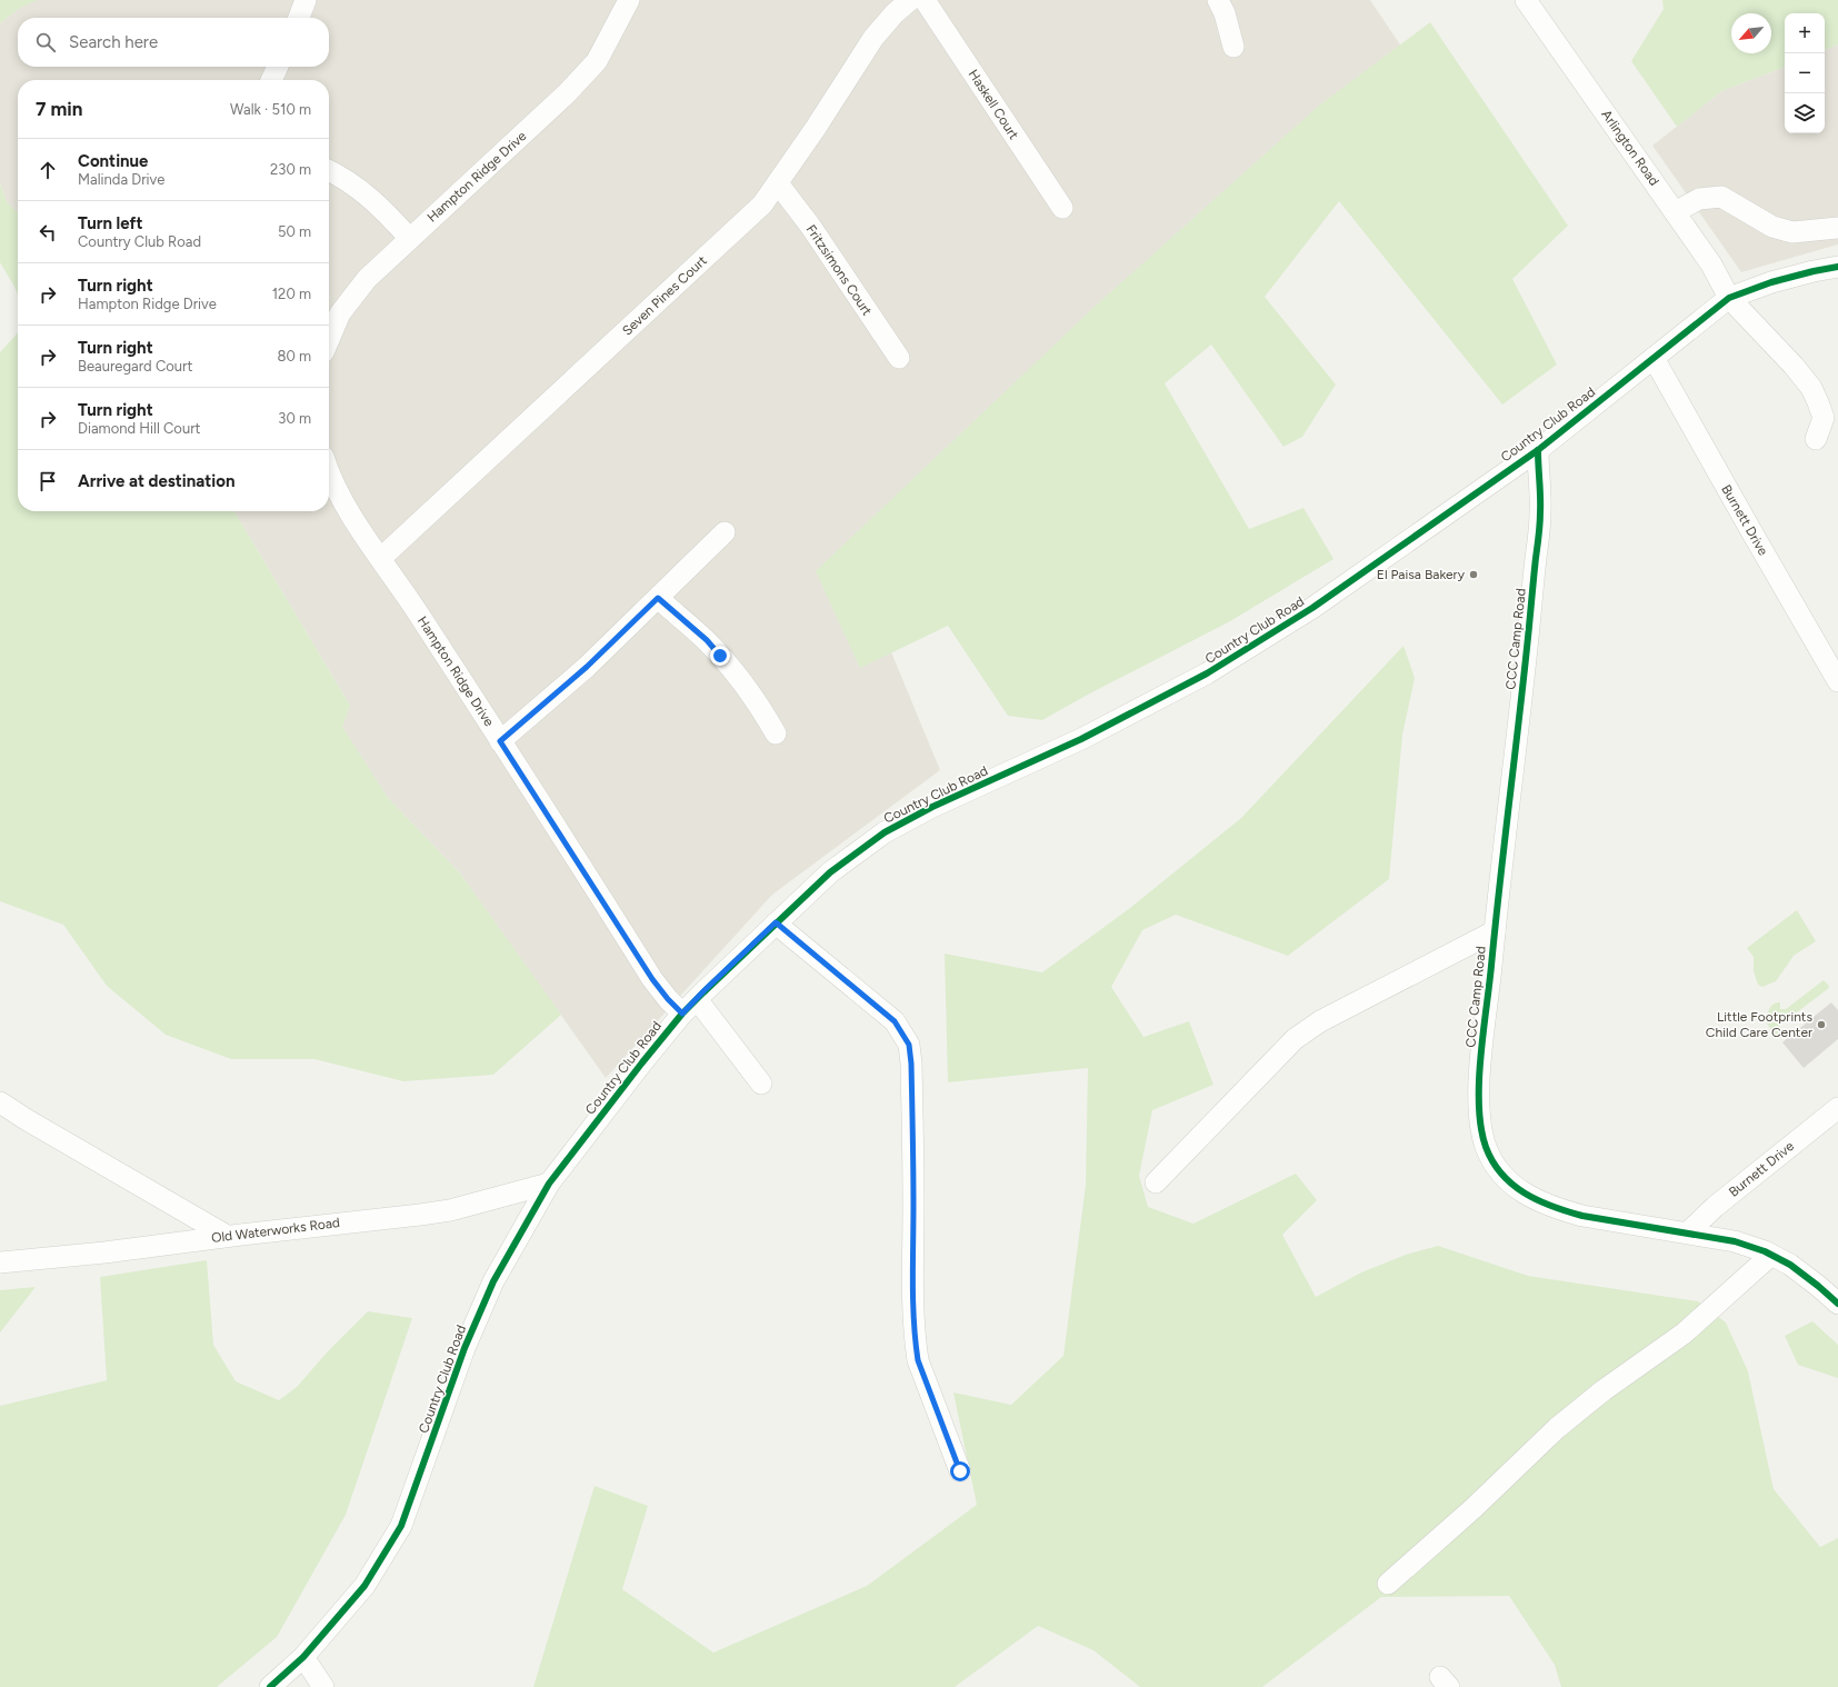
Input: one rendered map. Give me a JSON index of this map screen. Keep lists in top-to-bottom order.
{
  "streets": {
    "street": [
      "Haskell Court",
      "Arlington Road",
      "Hampton Ridge Drive",
      "Fritzsimons Court",
      "Seven Pines Court",
      "Country Club Road",
      "Burnett Drive",
      "CCC Camp Road",
      "Old Waterworks Road"
    ]
  },
  "crossings": [
    ["Arlington Road", "Country Club Road"],
    ["Hampton Ridge Drive", "Seven Pines Court"],
    ["Hampton Ridge Drive", "Country Club Road"],
    ["Fritzsimons Court", "Seven Pines Court"],
    ["Country Club Road", "Burnett Drive"],
    ["Country Club Road", "CCC Camp Road"],
    ["Country Club Road", "Old Waterworks Road"],
    ["Burnett Drive", "CCC Camp Road"]
  ],
  "places": ["El Paisa Bakery", "Little Footprints Child Care Center"],
  "north": "bottom left",
  "page": {
    "map_buttons": ["+", "−"],
    "search": "Search here",
    "heading": ["7 min", "Walk · 510 m"],
    "list": [
      ["Continue", "Malinda Drive", "230 m"],
      ["Turn left", "Country Club Road", "50 m"],
      ["Turn right", "Hampton Ridge Drive", "120 m"],
      ["Turn right", "Beauregard Court", "80 m"],
      ["Turn right", "Diamond Hill Court", "30 m"],
      "Arrive at destination"
    ]
  }
}
